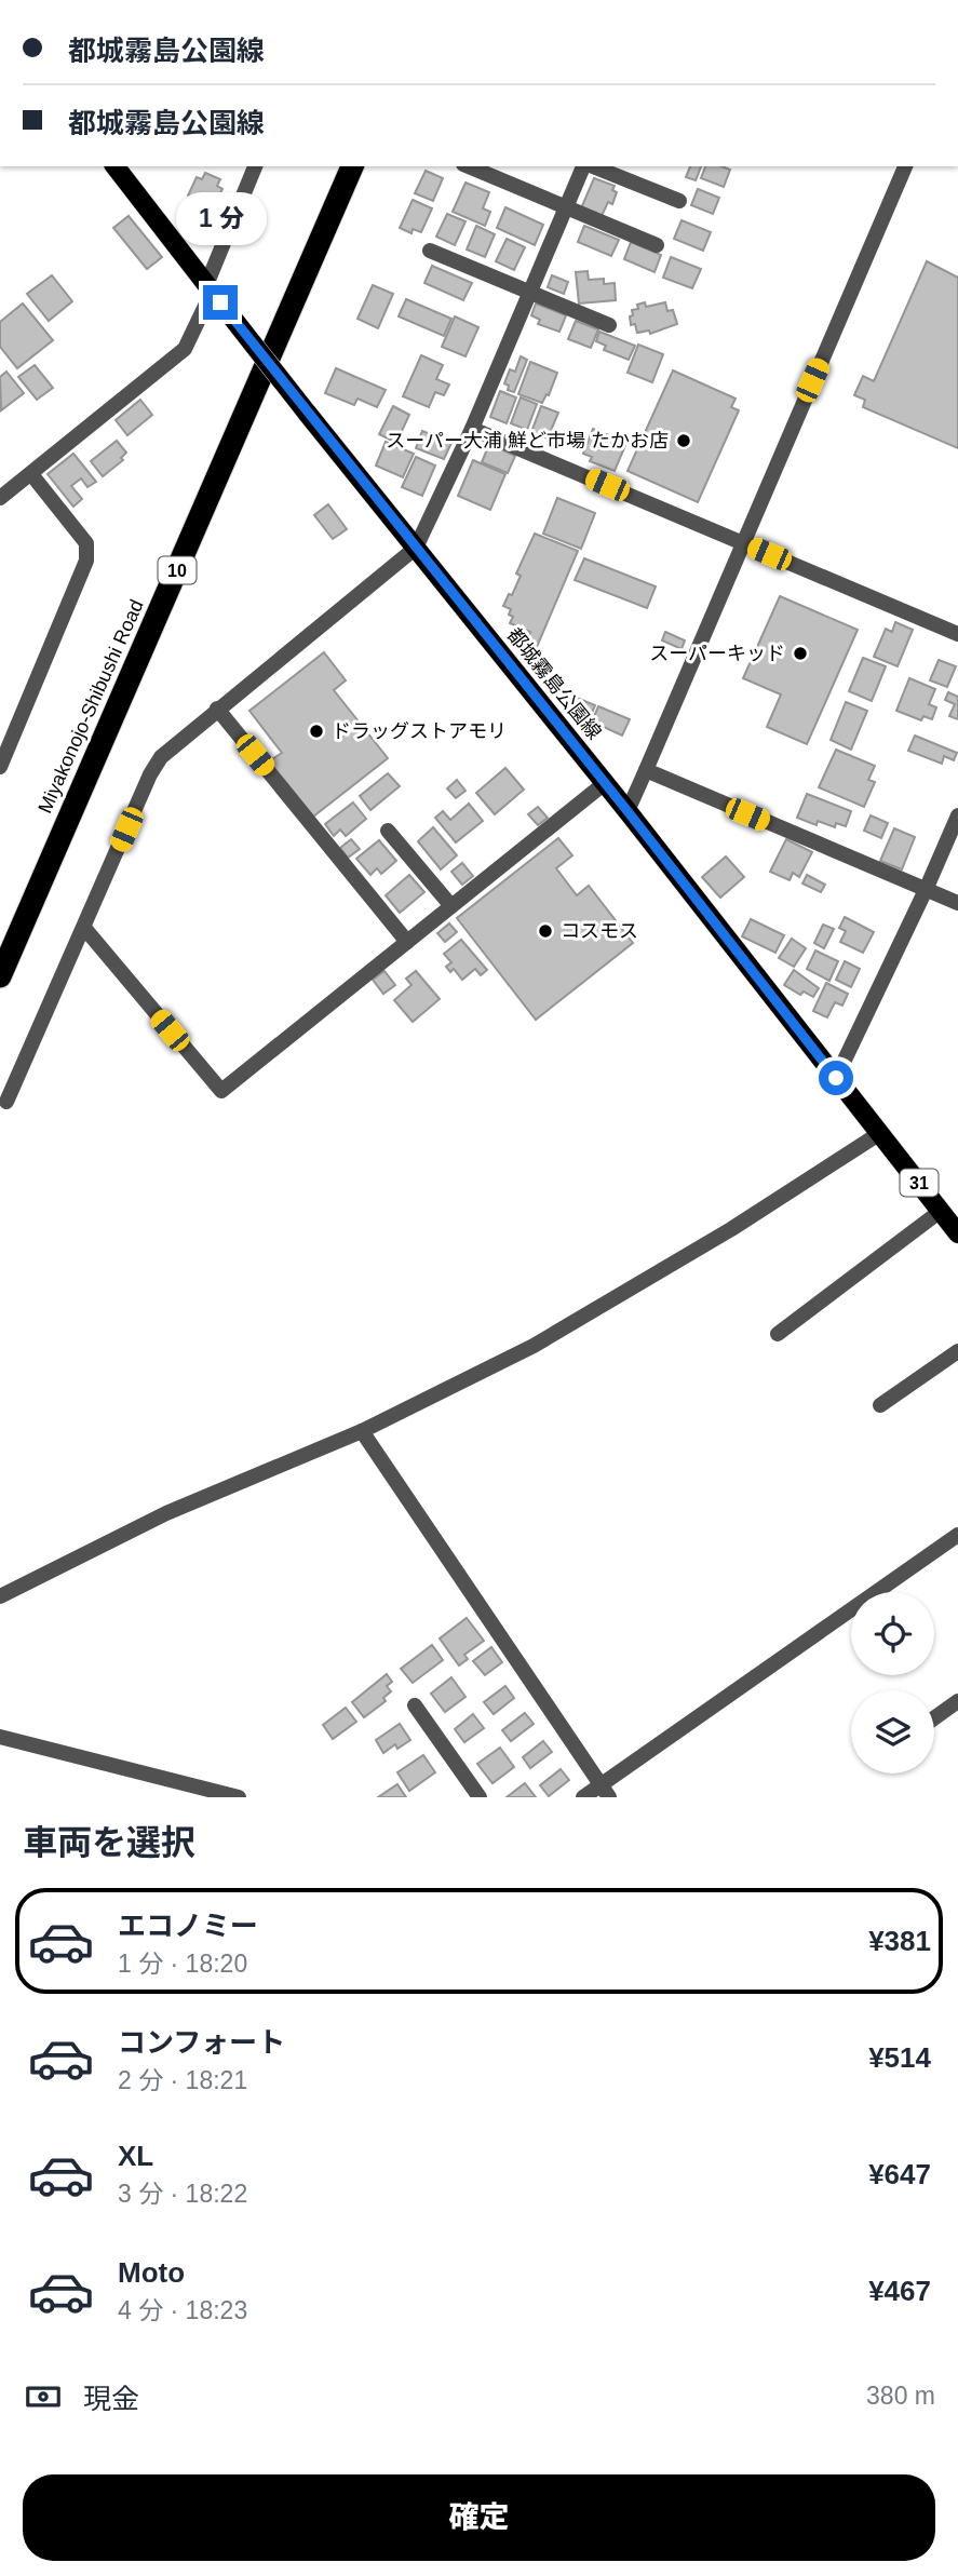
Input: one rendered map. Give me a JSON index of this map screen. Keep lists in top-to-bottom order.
{
  "streets": {
    "highway": ["10", "Miyakonojo-Shibushi Road"],
    "main road": ["都城霧島公園線", "31"]
  },
  "places": [
    "スーパー大浦 鮮ど市場 たかお店",
    "スーパーキッド",
    "ドラッグストアモリ",
    "コスモス"
  ],
  "page": {
    "banner": ["都城霧島公園線", "都城霧島公園線"],
    "bubble": "1 分",
    "heading": "車両を選択",
    "list": [
      {
        "name": "エコノミー",
        "note": "1 分 · 18:20",
        "value": "¥381"
      },
      {
        "name": "コンフォート",
        "note": "2 分 · 18:21",
        "value": "¥514"
      },
      {
        "name": "XL",
        "note": "3 分 · 18:22",
        "value": "¥647"
      },
      {
        "name": "Moto",
        "note": "4 分 · 18:23",
        "value": "¥467"
      }
    ],
    "pay": ["現金", "380 m"],
    "buttons": "確定"
  }
}
